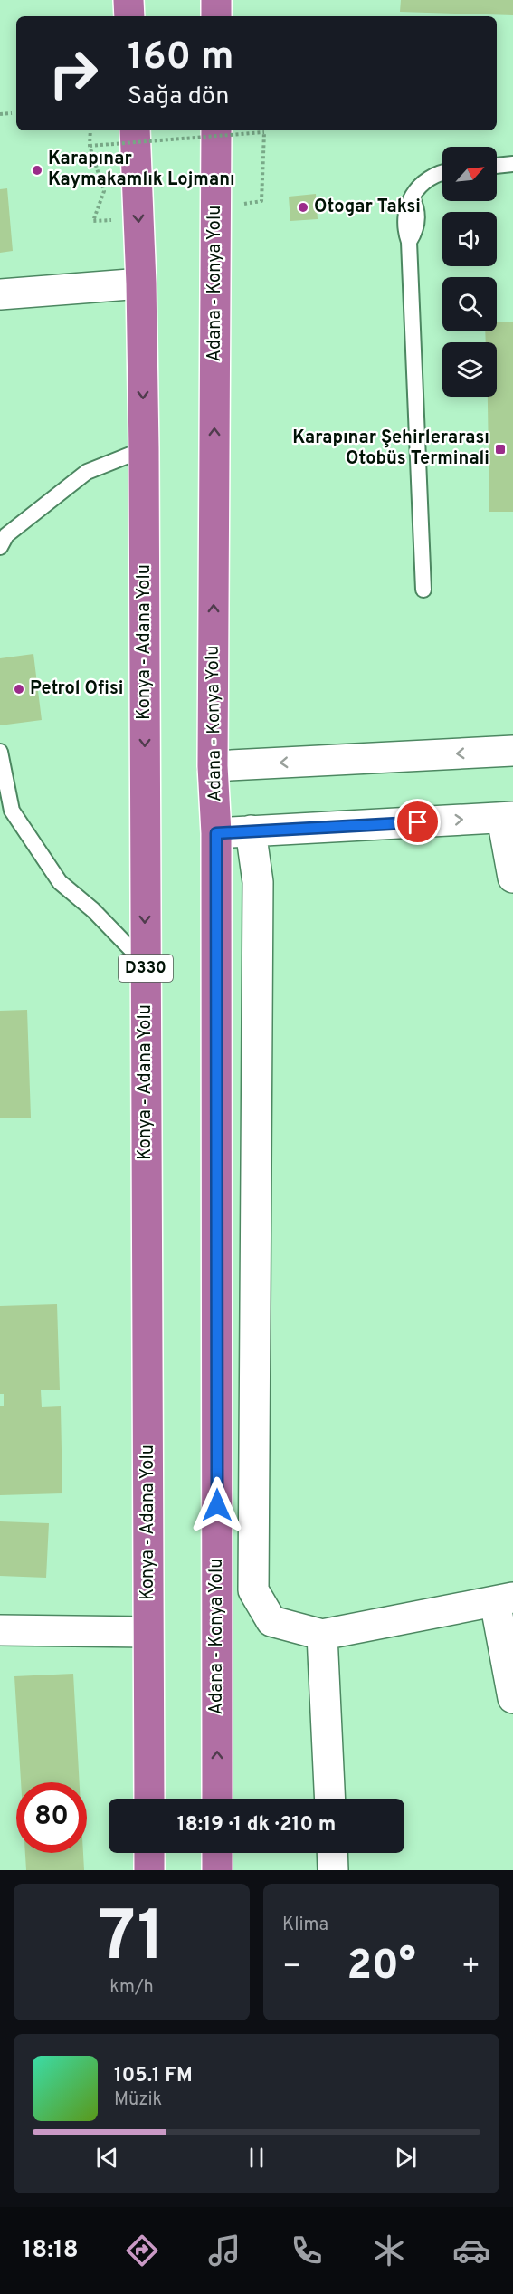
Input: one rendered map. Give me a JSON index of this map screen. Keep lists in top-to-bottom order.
{
  "streets": {
    "highway": ["Adana - Konya Yolu", "Konya - Adana Yolu", "D330"]
  },
  "one_way": ["Adana - Konya Yolu", "Konya - Adana Yolu"],
  "places": {
    "other": ["Karapınar Kaymakamlık Lojmanı", "Otogar Taksi", "Petrol Ofisi"],
    "transit": ["Karapınar Şehirlerarası Otobüs Terminali"]
  },
  "north": "top right",
  "page": {
    "turn": ["160 m", "Sağa dön"],
    "limit": "80",
    "trip": "18:19 · 1 dk · 210 m",
    "tile": [
      ["71", "km/h"],
      "Klima"
    ],
    "heat": ["−", "20°", "+"],
    "song": ["105.1 FM", "Müzik"],
    "tabs": "18:18"
  }
}
